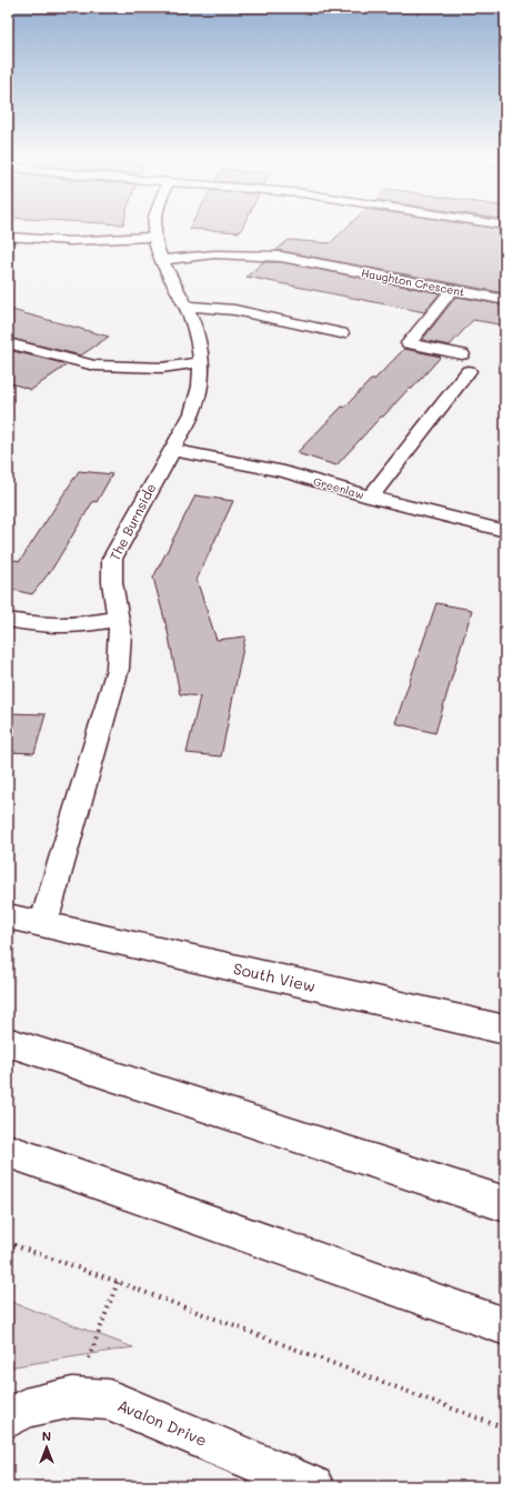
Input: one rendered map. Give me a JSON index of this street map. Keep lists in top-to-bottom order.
{
  "streets": {
    "main road": [
      "Haughton Crescent",
      "Greenlaw",
      "The Burnside",
      "South View",
      "Avalon Drive"
    ]
  },
  "crossings": [
    ["Haughton Crescent", "The Burnside"],
    ["Greenlaw", "The Burnside"],
    ["The Burnside", "South View"]
  ],
  "north": "top"
}
